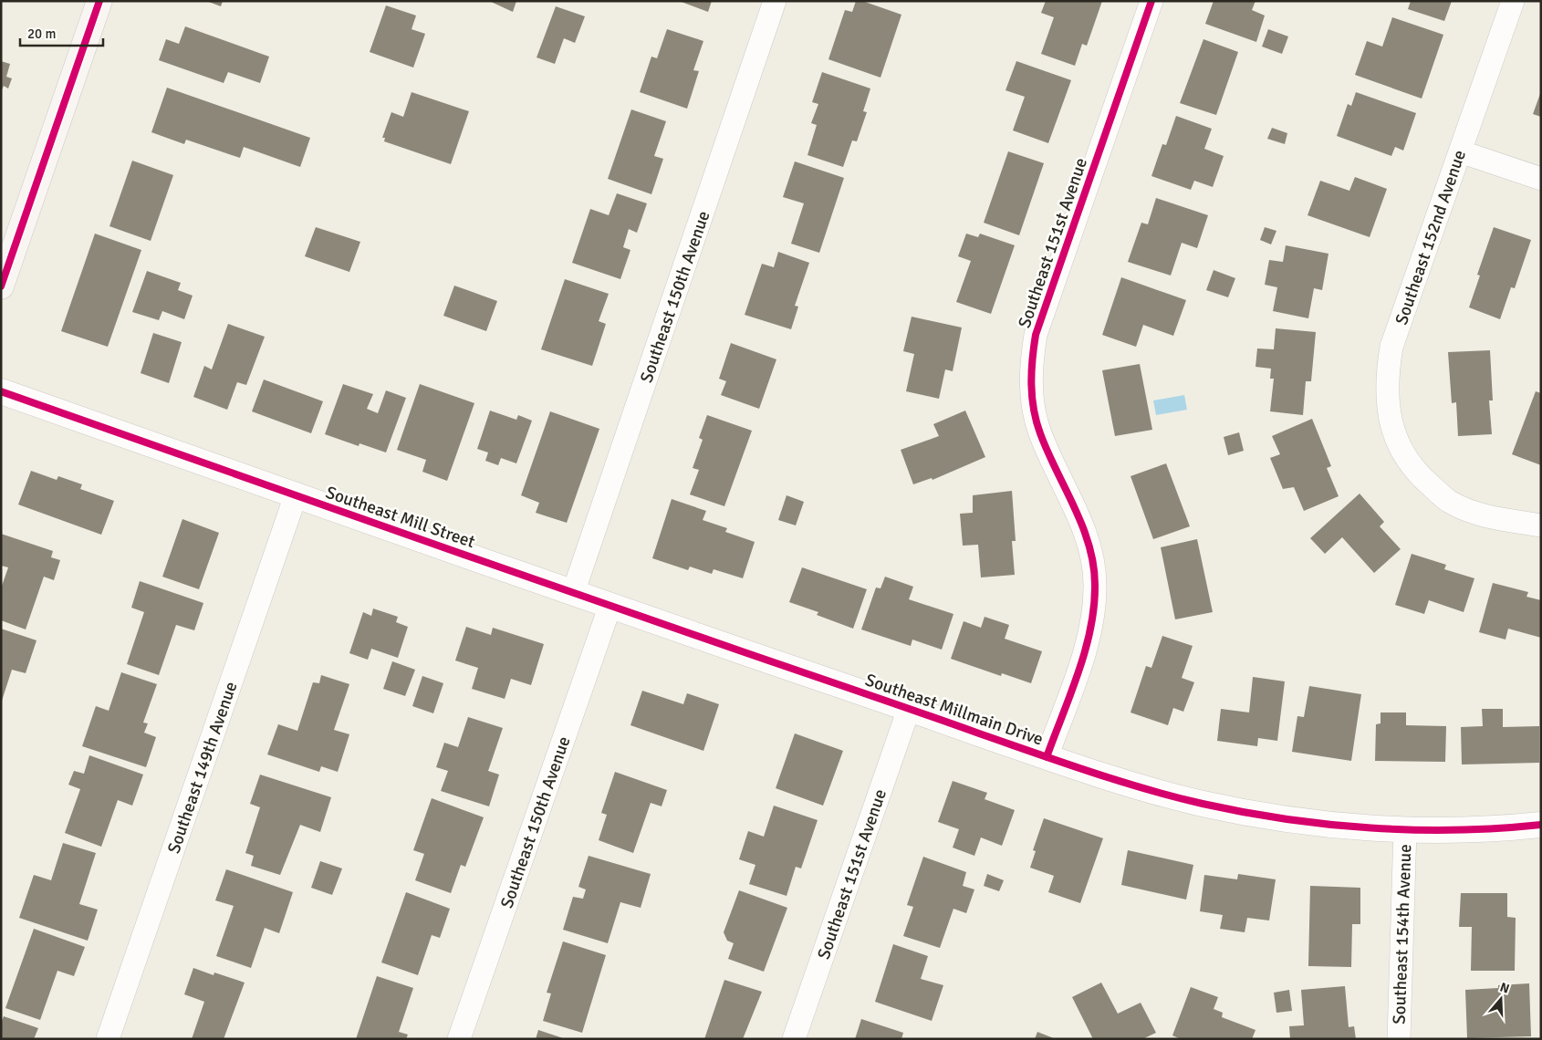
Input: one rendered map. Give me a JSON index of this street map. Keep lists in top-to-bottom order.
{
  "streets": {
    "street": [
      "Southeast 152nd Avenue",
      "Southeast 151st Avenue",
      "Southeast 150th Avenue",
      "Southeast Mill Street",
      "Southeast Millmain Drive",
      "Southeast 149th Avenue",
      "Southeast 154th Avenue"
    ]
  },
  "crossings": [
    ["Southeast 151st Avenue", "Southeast Millmain Drive"],
    ["Southeast 150th Avenue", "Southeast Mill Street"],
    ["Southeast Mill Street", "Southeast Millmain Drive"],
    ["Southeast Mill Street", "Southeast 149th Avenue"],
    ["Southeast Millmain Drive", "Southeast 154th Avenue"]
  ],
  "scale_bar": "20 m",
  "north": "top"
}
